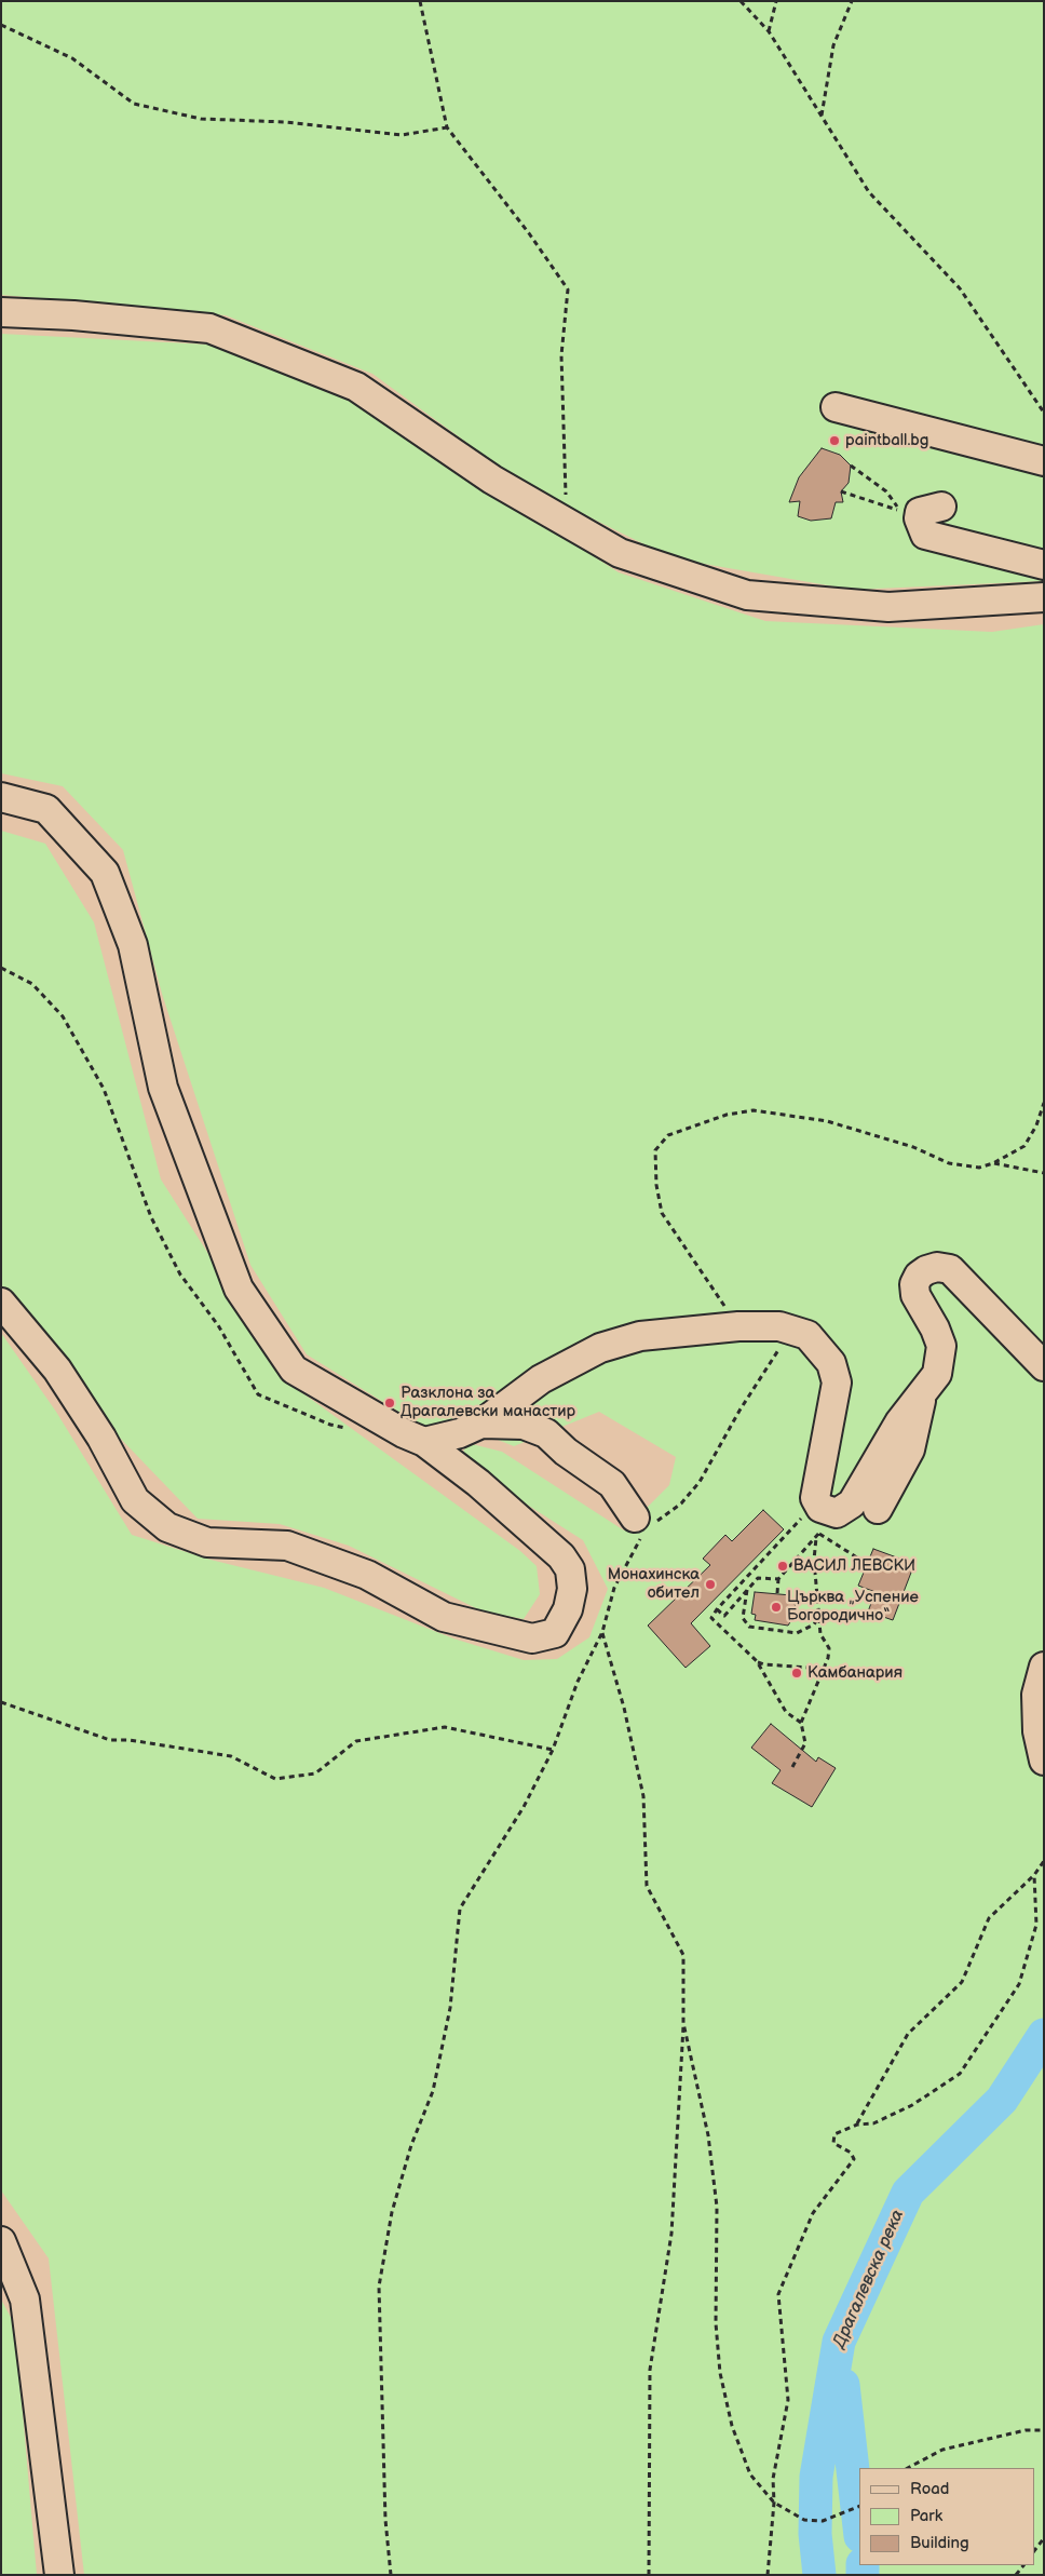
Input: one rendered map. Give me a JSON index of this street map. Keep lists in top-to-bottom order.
{
  "water": ["Драгалевска река"],
  "places": [
    "paintball.bg",
    "Разклона за Драгалевски манастир",
    "ВАСИЛ ЛЕВСКИ",
    "Монахинска обител",
    "Църква „Успение Богородично“",
    "Камбанария"
  ],
  "legend": ["Road", "Park", "Building"]
}
